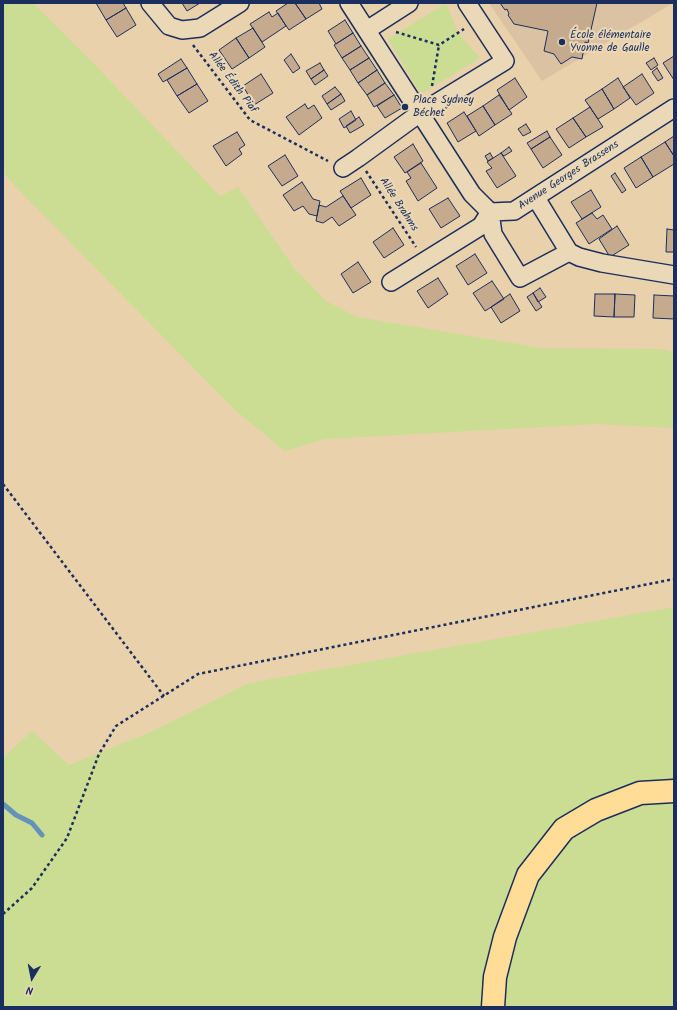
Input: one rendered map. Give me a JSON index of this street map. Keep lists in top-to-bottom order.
{
  "streets": {
    "street": ["Avenue Georges Brassens"],
    "path": ["Allée Édith Piaf", "Allée Brahms"]
  },
  "places": ["École élémentaire Yvonne de Gaulle", "Place Sydney Béchet"],
  "north": "bottom"
}
